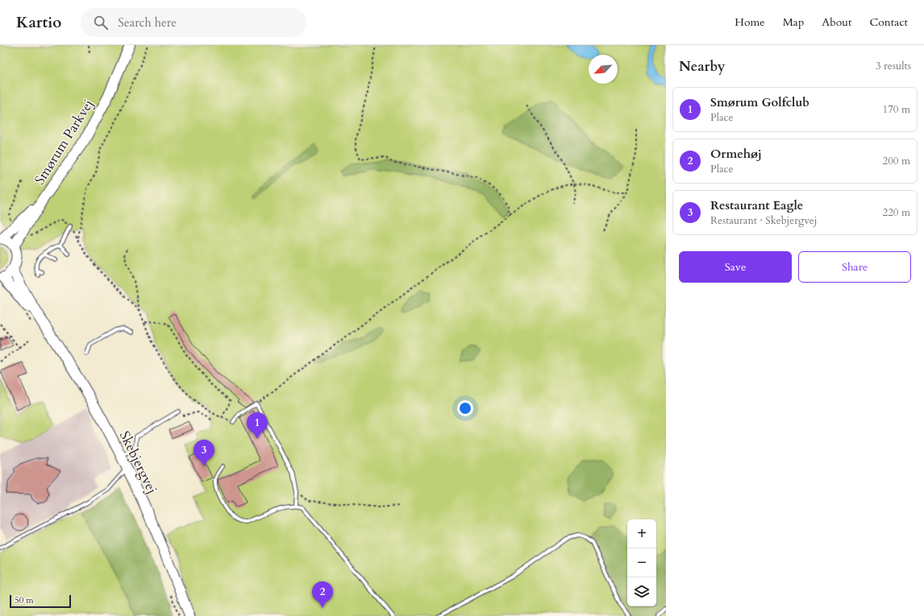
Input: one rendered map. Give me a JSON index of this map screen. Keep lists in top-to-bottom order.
{
  "streets": {
    "street": ["Smørum Parkvej", "Skebjergvej"]
  },
  "scale_bar": "50 m",
  "north": "bottom left",
  "page": {
    "header": "Kartio",
    "search": "Search here",
    "nav": [
      "Home",
      "Map",
      "About",
      "Contact"
    ],
    "heading": ["Nearby", "3 results"],
    "list": [
      {
        "mark": "1",
        "name": "Smørum Golfclub",
        "note": "Place",
        "value": "170 m"
      },
      {
        "mark": "2",
        "name": "Ormehøj",
        "note": "Place",
        "value": "200 m"
      },
      {
        "mark": "3",
        "name": "Restaurant Eagle",
        "note": "Restaurant · Skebjergvej",
        "value": "220 m"
      }
    ],
    "buttons": ["Save", "Share"],
    "pins": ["1", "3", "2"],
    "map_buttons": ["+", "−"],
    "scale": "50 m"
  }
}
